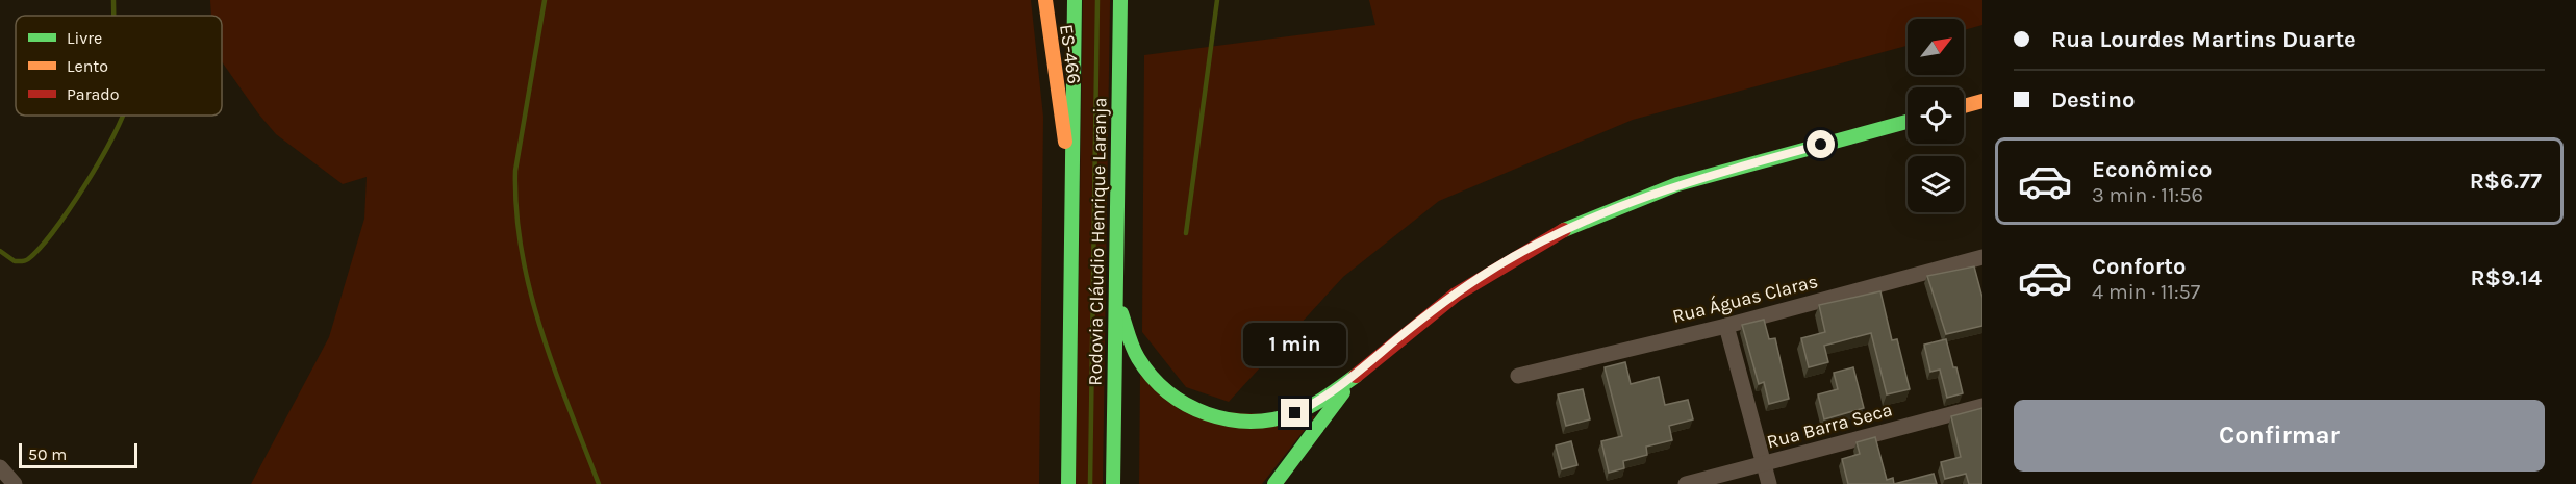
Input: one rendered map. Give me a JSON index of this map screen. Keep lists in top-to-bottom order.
{
  "streets": {
    "main road": ["ES-466", "Rodovia Cláudio Henrique Laranja"],
    "street": ["Rua Águas Claras", "Rua Barra Seca"]
  },
  "crossings": [
    ["ES-466", "Rodovia Cláudio Henrique Laranja"]
  ],
  "legend": ["Livre", "Lento", "Parado"],
  "scale_bar": "50 m",
  "north": "top right",
  "page": {
    "banner": ["Rua Lourdes Martins Duarte", "Destino"],
    "list": [
      {
        "name": "Econômico",
        "note": "3 min · 11:56",
        "value": "R$6.77"
      },
      {
        "name": "Conforto",
        "note": "4 min · 11:57",
        "value": "R$9.14"
      }
    ],
    "bubble": "1 min",
    "buttons": "Confirmar",
    "scale": "50 m"
  }
}
